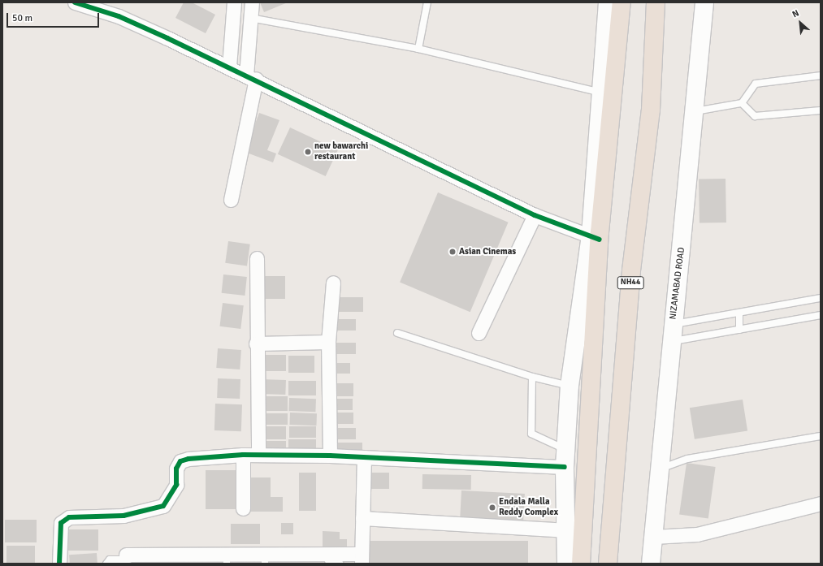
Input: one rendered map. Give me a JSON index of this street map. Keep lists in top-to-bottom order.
{
  "streets": {
    "highway": ["NH44"],
    "main road": ["NIZAMABAD ROAD"]
  },
  "places": ["new bawarchi restaurant", "Asian Cinemas", "Endala Malla Reddy Complex"],
  "scale_bar": "50 m",
  "north": "top left"
}
